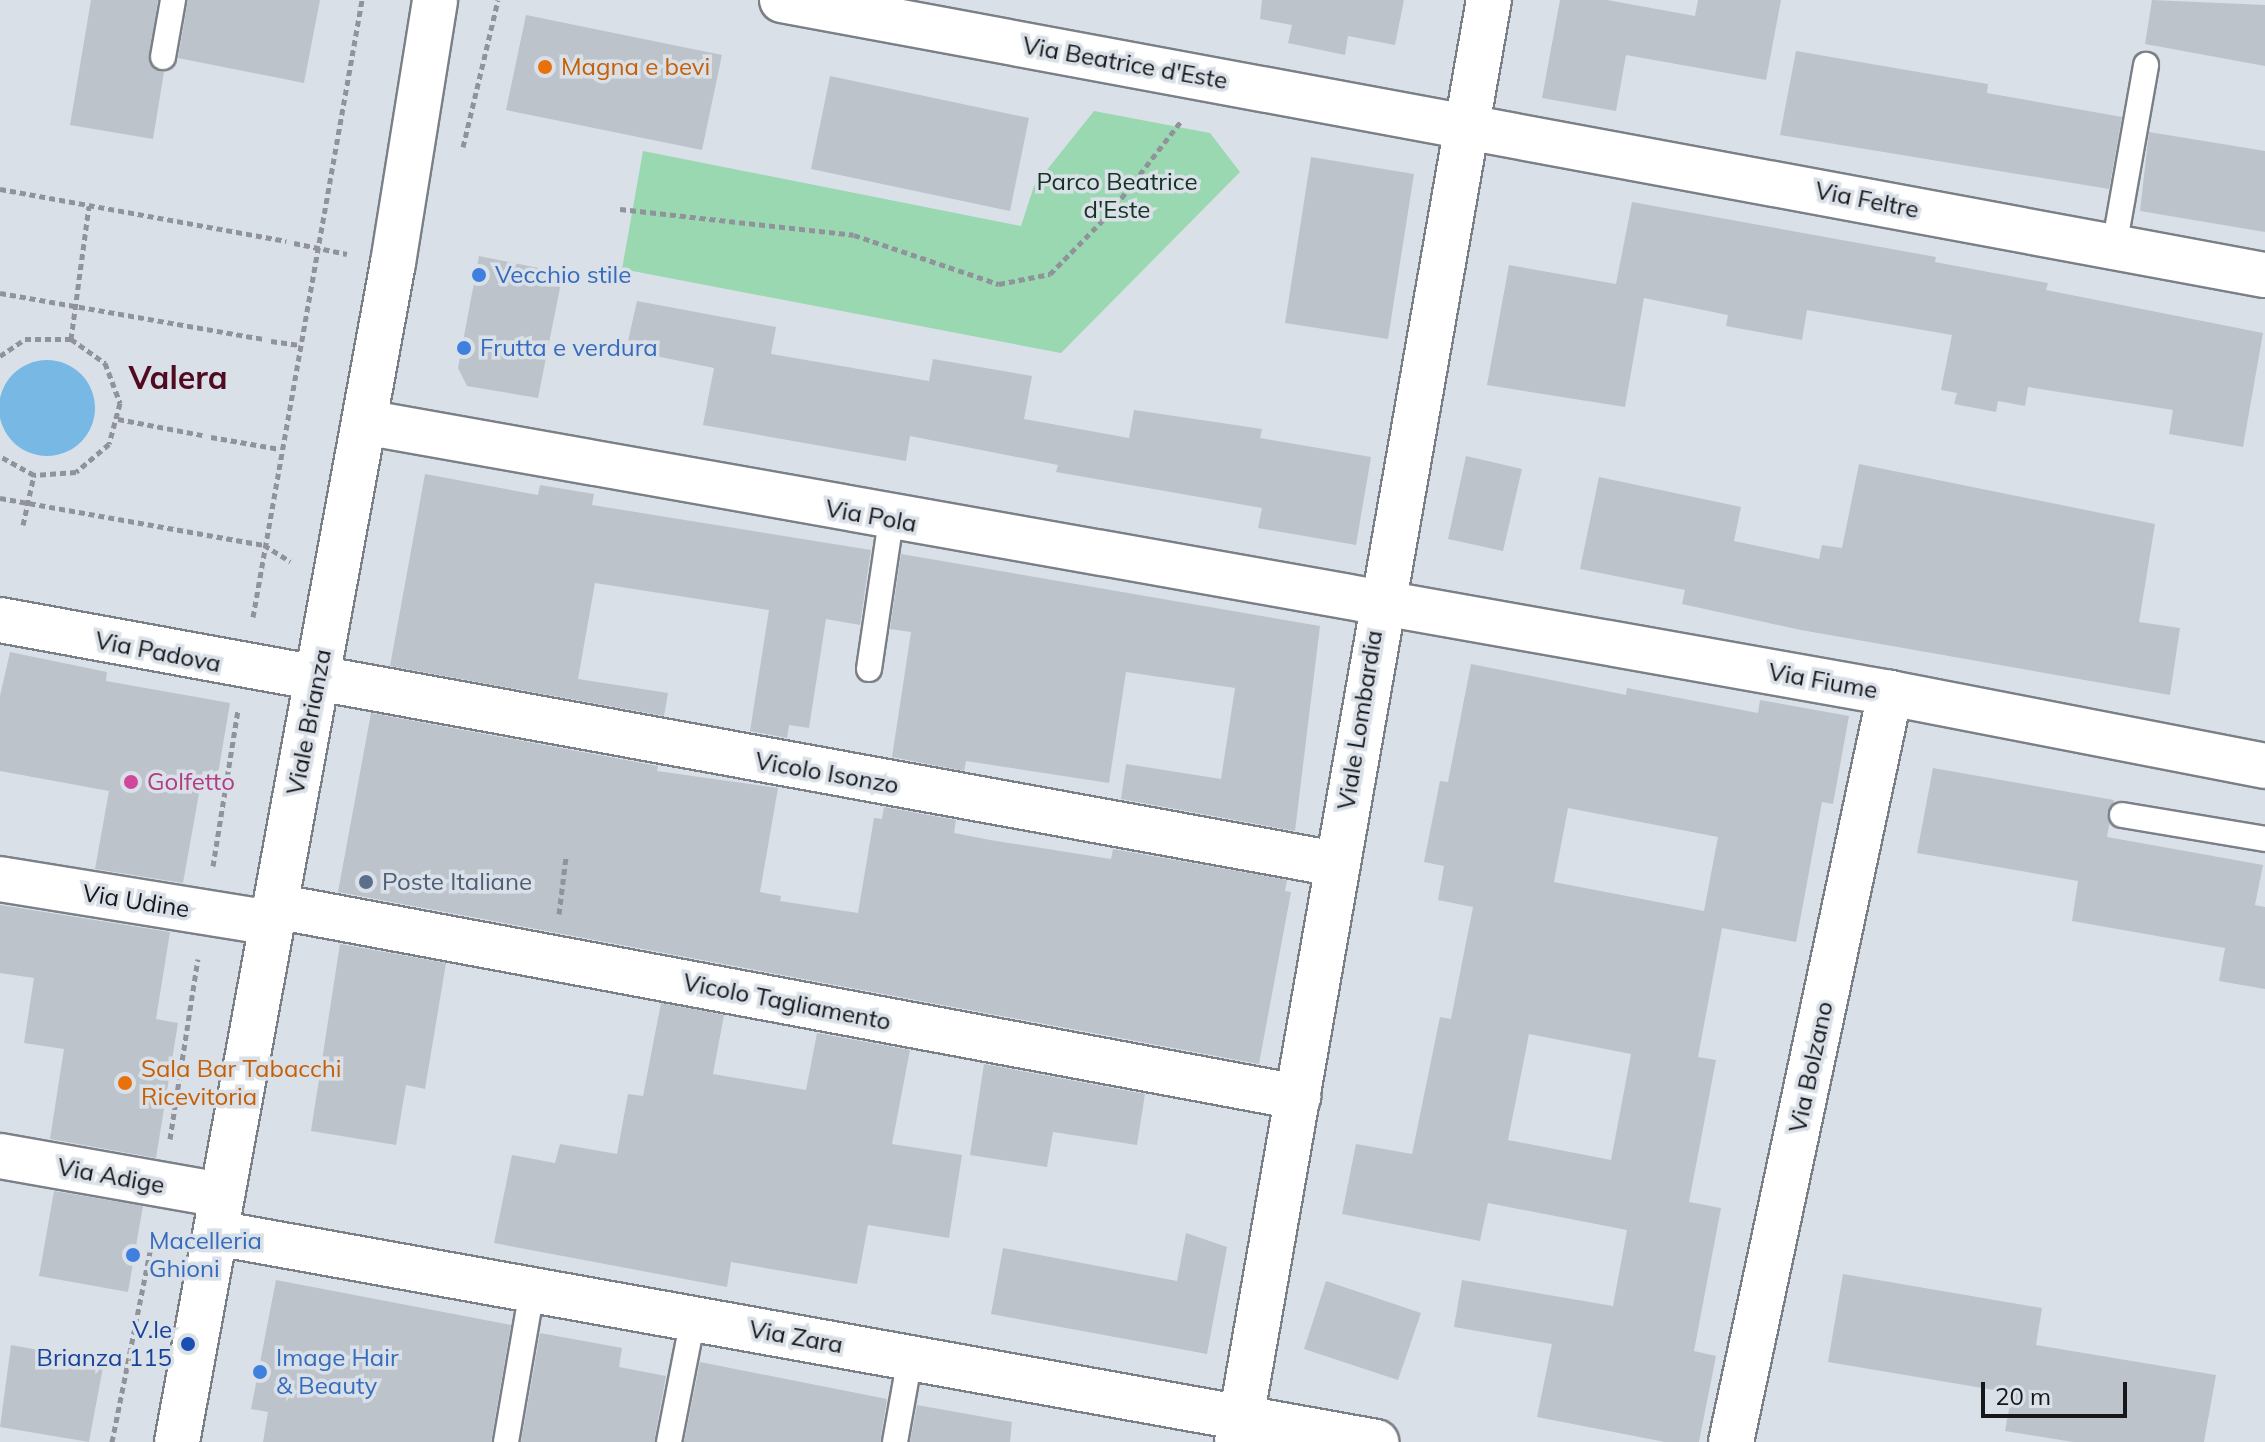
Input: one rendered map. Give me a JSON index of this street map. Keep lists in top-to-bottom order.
{
  "streets": {
    "street": [
      "Via Beatrice d'Este",
      "Via Feltre",
      "Via Pola",
      "Via Padova",
      "Via Fiume",
      "Viale Lombardia",
      "Viale Brianza",
      "Vicolo Isonzo",
      "Via Udine",
      "Vicolo Tagliamento",
      "Via Bolzano",
      "Via Adige",
      "Via Zara"
    ]
  },
  "crossings": [
    ["Via Beatrice d'Este", "Via Feltre"],
    ["Via Beatrice d'Este", "Viale Lombardia"],
    ["Via Feltre", "Viale Lombardia"],
    ["Via Pola", "Via Fiume"],
    ["Via Pola", "Viale Lombardia"],
    ["Via Pola", "Viale Brianza"],
    ["Via Padova", "Viale Brianza"],
    ["Via Padova", "Vicolo Isonzo"],
    ["Via Fiume", "Viale Lombardia"],
    ["Via Fiume", "Via Bolzano"],
    ["Viale Lombardia", "Vicolo Isonzo"],
    ["Viale Lombardia", "Vicolo Tagliamento"],
    ["Viale Lombardia", "Via Zara"],
    ["Viale Brianza", "Vicolo Isonzo"],
    ["Viale Brianza", "Via Udine"],
    ["Viale Brianza", "Vicolo Tagliamento"],
    ["Viale Brianza", "Via Adige"],
    ["Viale Brianza", "Via Zara"],
    ["Via Udine", "Vicolo Tagliamento"],
    ["Via Adige", "Via Zara"]
  ],
  "districts": ["Valera"],
  "parks": ["Parco Beatrice d'Este"],
  "places": [
    "Magna e bevi",
    "Vecchio stile",
    "Frutta e verdura",
    "Golfetto",
    "Poste Italiane",
    "Sala Bar Tabacchi Ricevitoria",
    "Macelleria Ghioni",
    "V.le Brianza 115",
    "Image Hair & Beauty"
  ],
  "scale_bar": "20 m"
}
